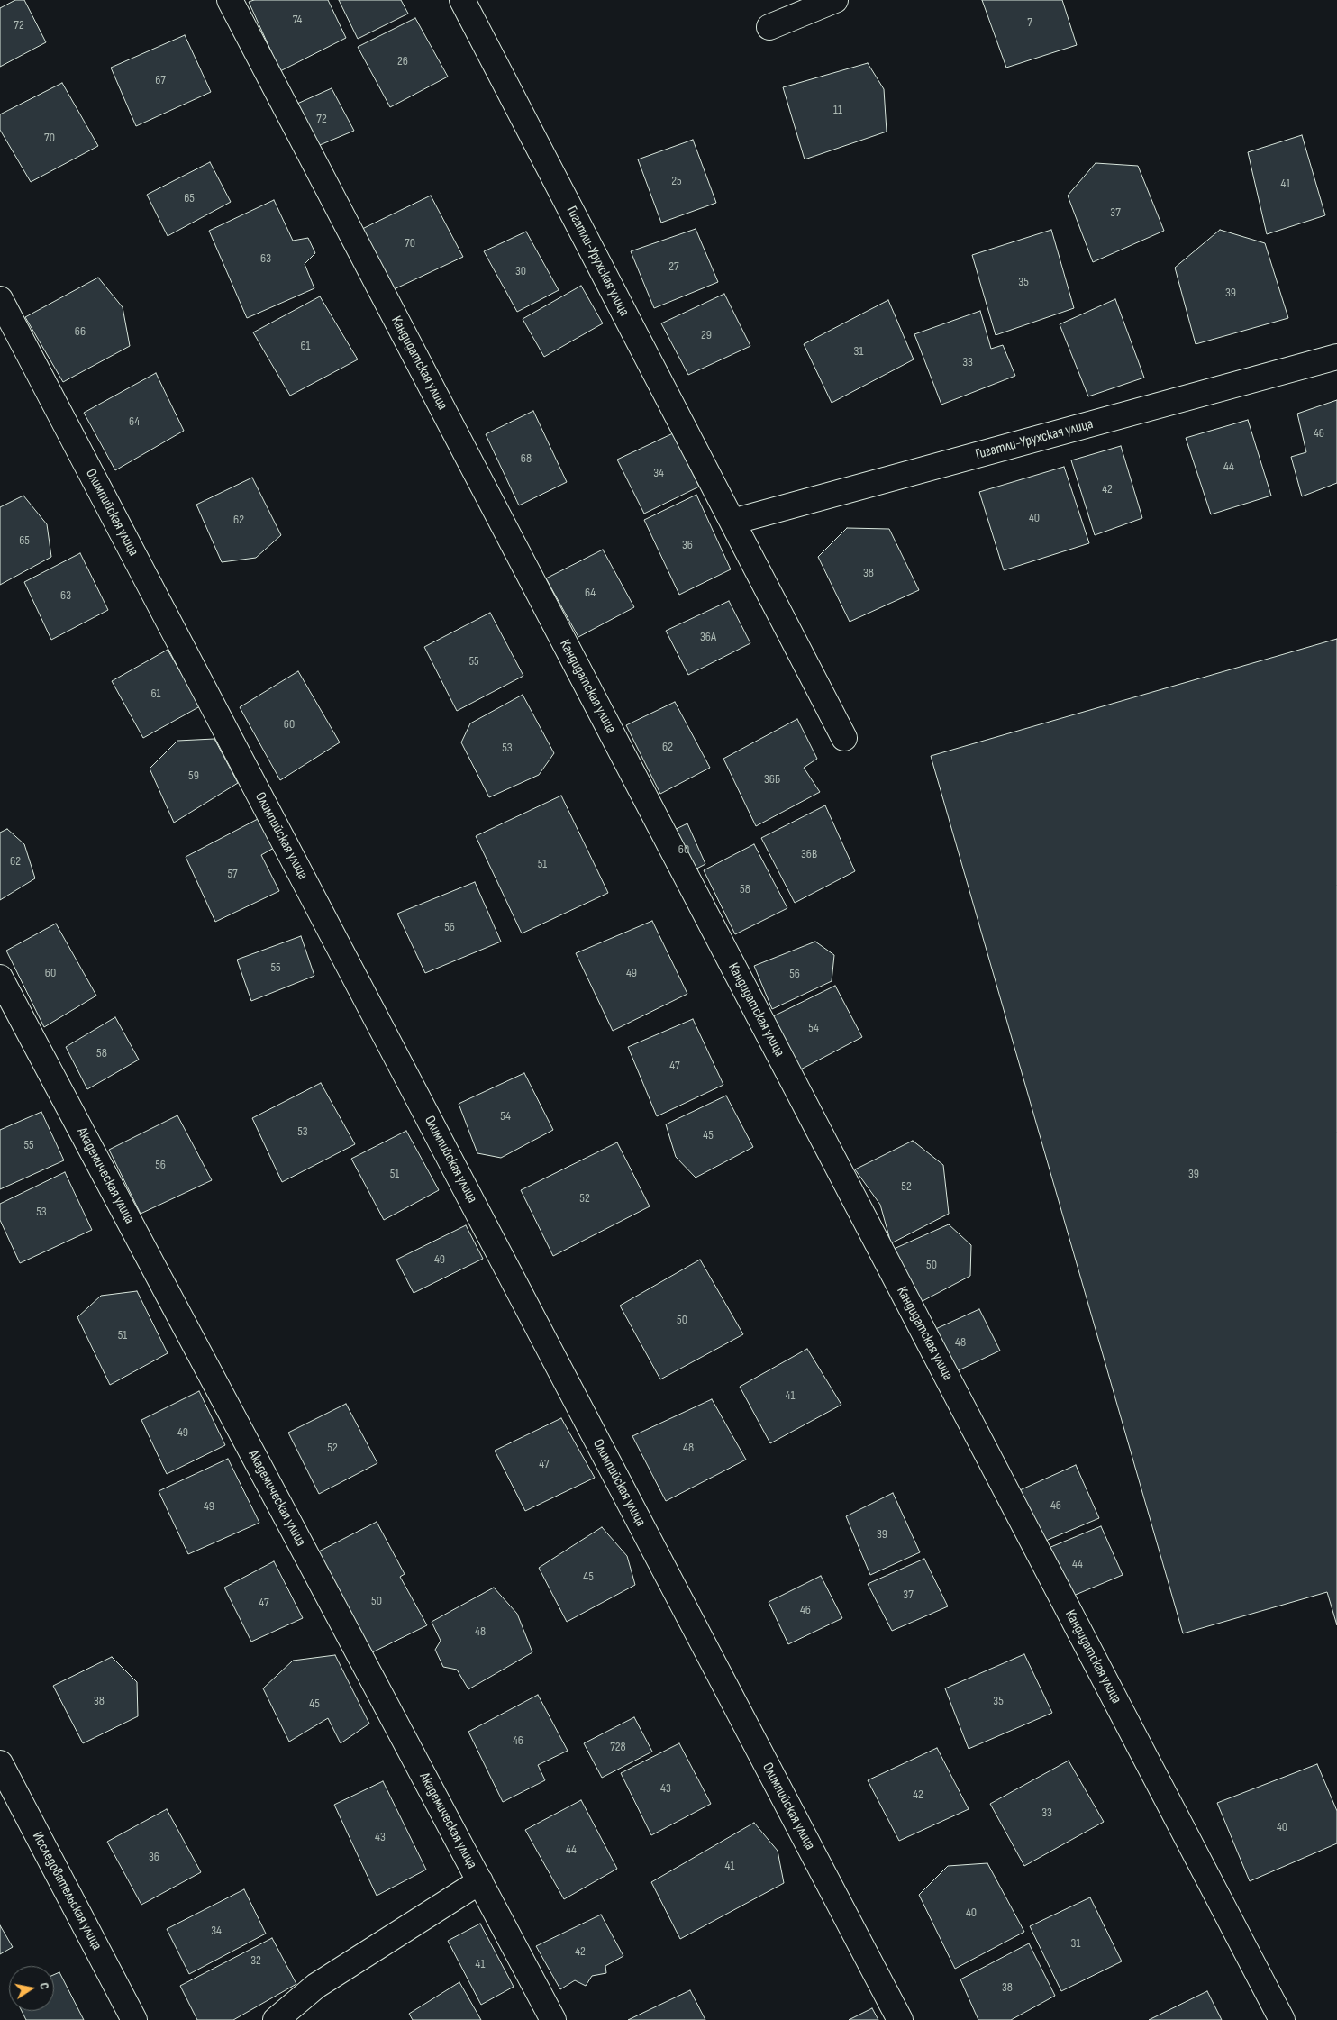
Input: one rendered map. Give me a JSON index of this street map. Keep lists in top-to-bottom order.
{
  "streets": {
    "street": [
      "Гигатли-Урухская улица",
      "Кандидатская улица",
      "Олимпийская улица",
      "Академическая улица",
      "Исследовательская улица"
    ]
  },
  "house_numbers": [
    "74",
    "7",
    "72",
    "26",
    "67",
    "11",
    "72",
    "70",
    "25",
    "41",
    "65",
    "37",
    "70",
    "63",
    "27",
    "30",
    "35",
    "39",
    "66",
    "29",
    "61",
    "31",
    "33",
    "64",
    "46",
    "68",
    "44",
    "34",
    "42",
    "40",
    "62",
    "65",
    "36",
    "38",
    "64",
    "63",
    "36А",
    "55",
    "61",
    "60",
    "62",
    "53",
    "59",
    "36Б",
    "60",
    "36В",
    "62",
    "51",
    "57",
    "58",
    "56",
    "55",
    "60",
    "49",
    "56",
    "54",
    "58",
    "47",
    "54",
    "53",
    "45",
    "55",
    "56",
    "51",
    "39",
    "52",
    "52",
    "53",
    "49",
    "50",
    "50",
    "51",
    "48",
    "41",
    "49",
    "52",
    "48",
    "47",
    "46",
    "49",
    "39",
    "44",
    "45",
    "37",
    "50",
    "47",
    "46",
    "48",
    "38",
    "35",
    "45",
    "46",
    "728",
    "43",
    "42",
    "33",
    "40",
    "43",
    "44",
    "36",
    "41",
    "40",
    "34",
    "31",
    "42",
    "32",
    "41",
    "38"
  ],
  "north": "right"
}
